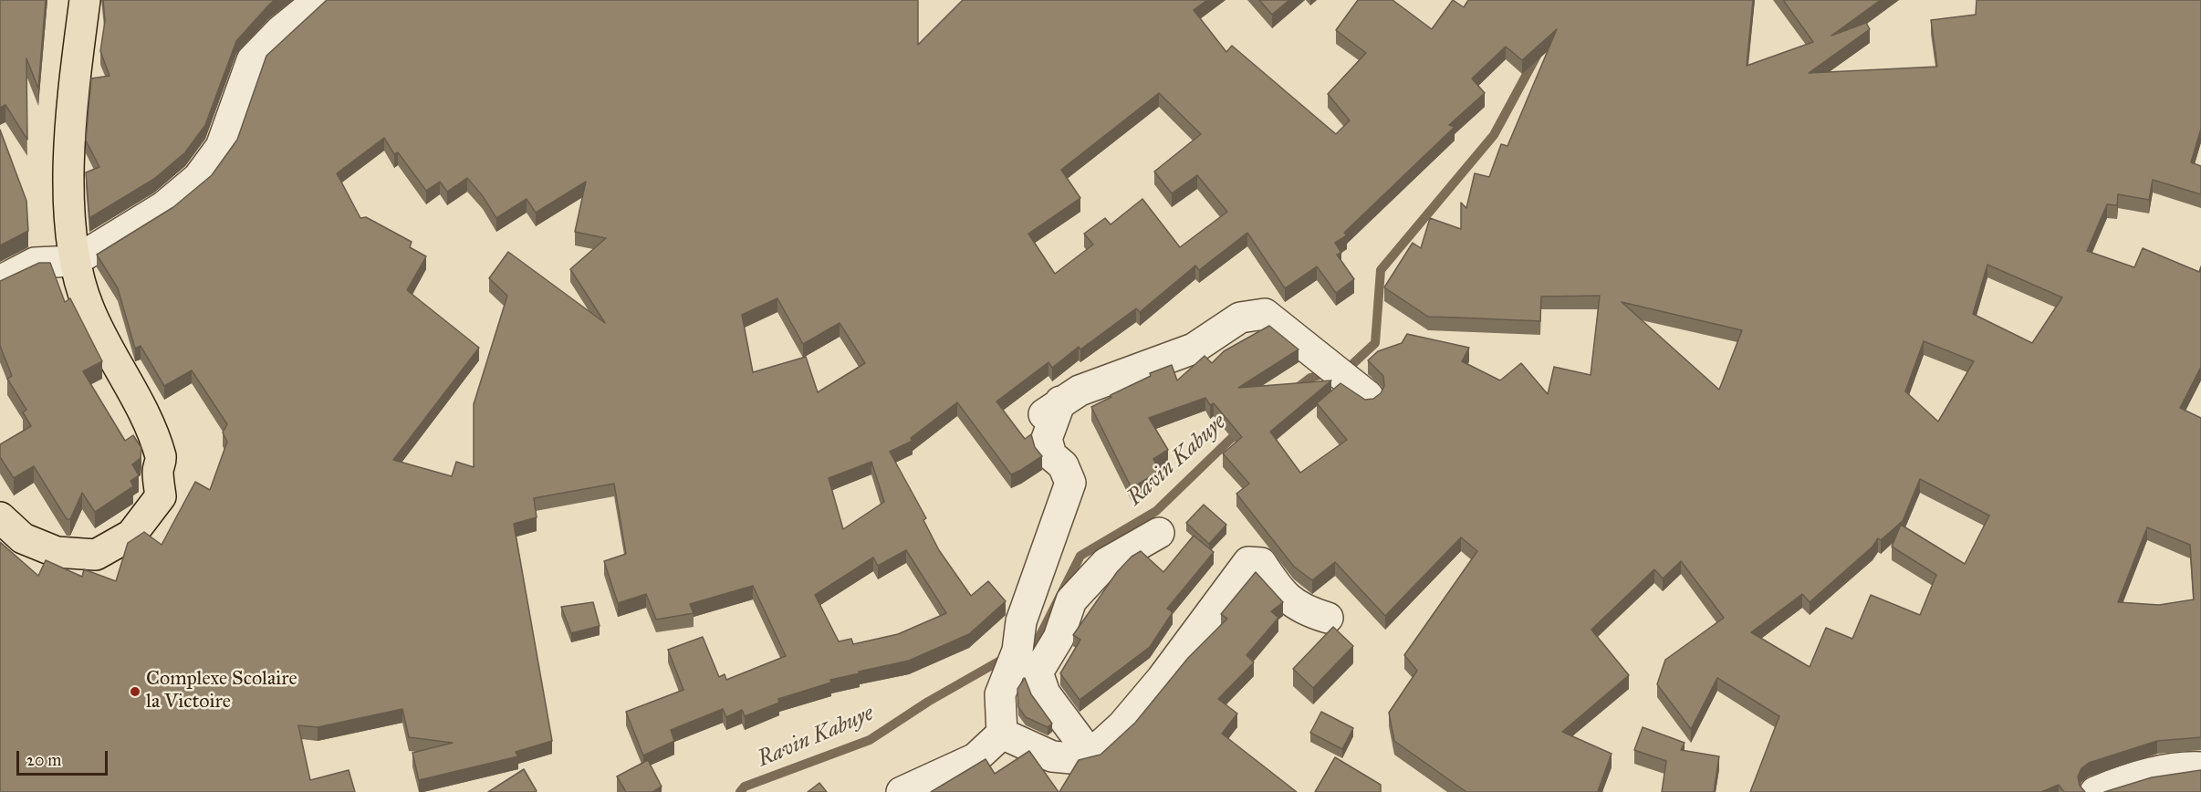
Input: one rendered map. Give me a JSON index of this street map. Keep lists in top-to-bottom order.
{
  "water": ["Ravin Kabuye"],
  "places": ["Complexe Scolaire la Victoire"],
  "scale_bar": "20 m"
}
